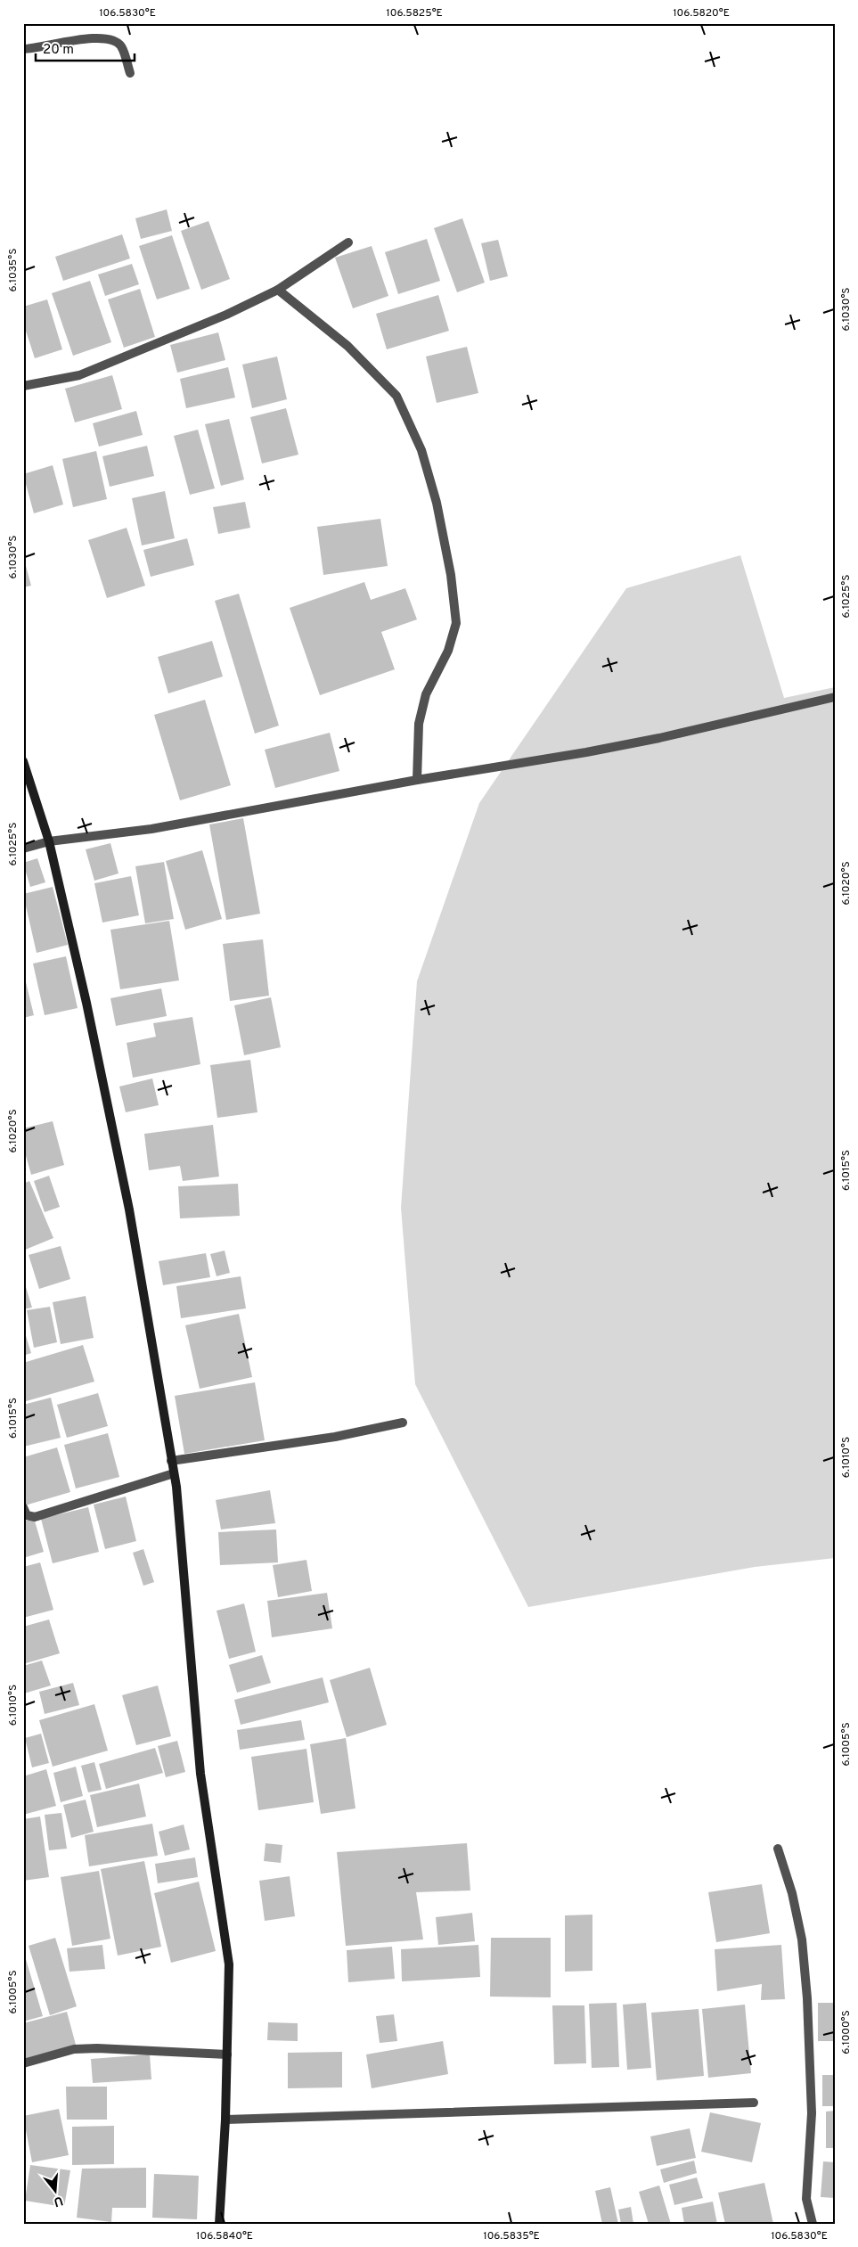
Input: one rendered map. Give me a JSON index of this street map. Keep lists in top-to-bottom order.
{
  "scale_bar": "20 m",
  "north": "bottom",
  "coordinates": [
    "106.5830°E",
    "106.5825°E",
    "106.5820°E",
    "6.1035°S",
    "6.1030°S",
    "6.1025°S",
    "6.1020°S",
    "6.1015°S",
    "6.1010°S",
    "6.1005°S",
    "6.1000°S",
    "106.5840°E",
    "106.5835°E"
  ]
}
